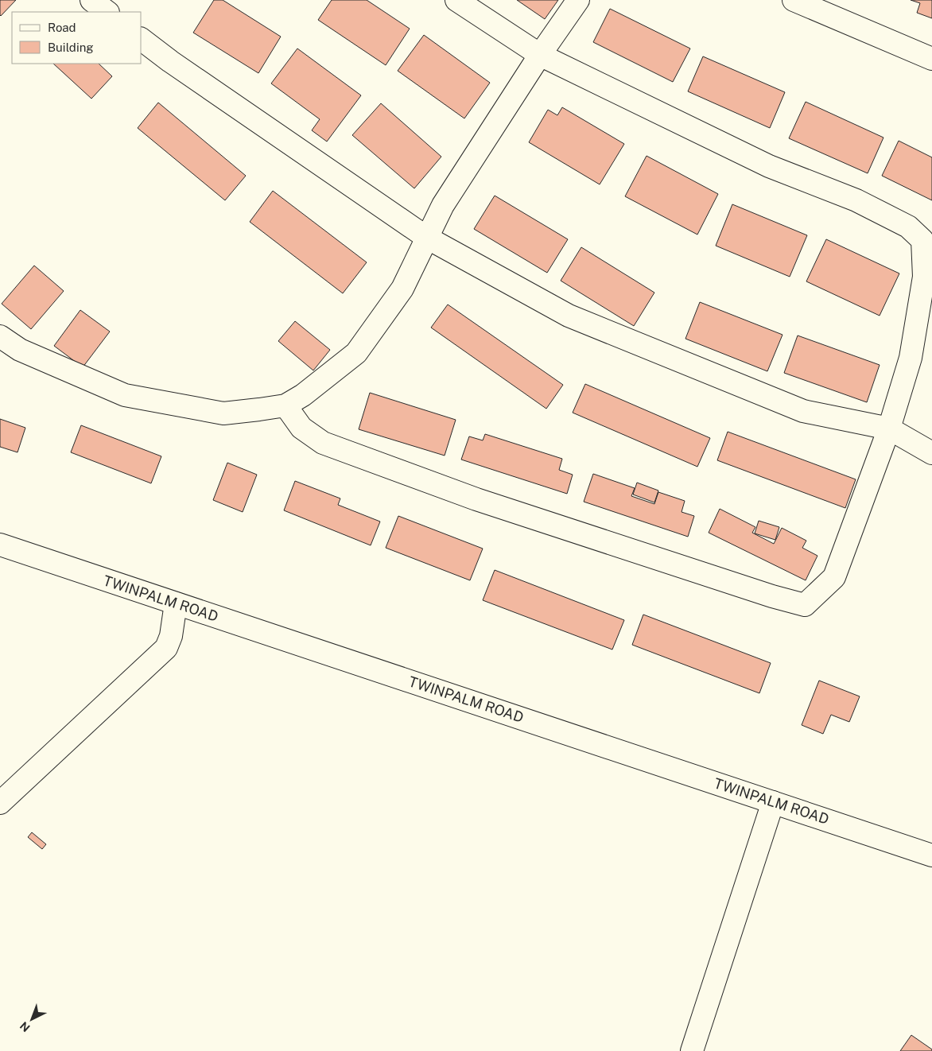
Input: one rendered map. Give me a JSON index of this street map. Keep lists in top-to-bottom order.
{
  "streets": {
    "main road": ["TWINPALM ROAD"]
  },
  "legend": ["Road", "Building"],
  "north": "bottom left"
}
